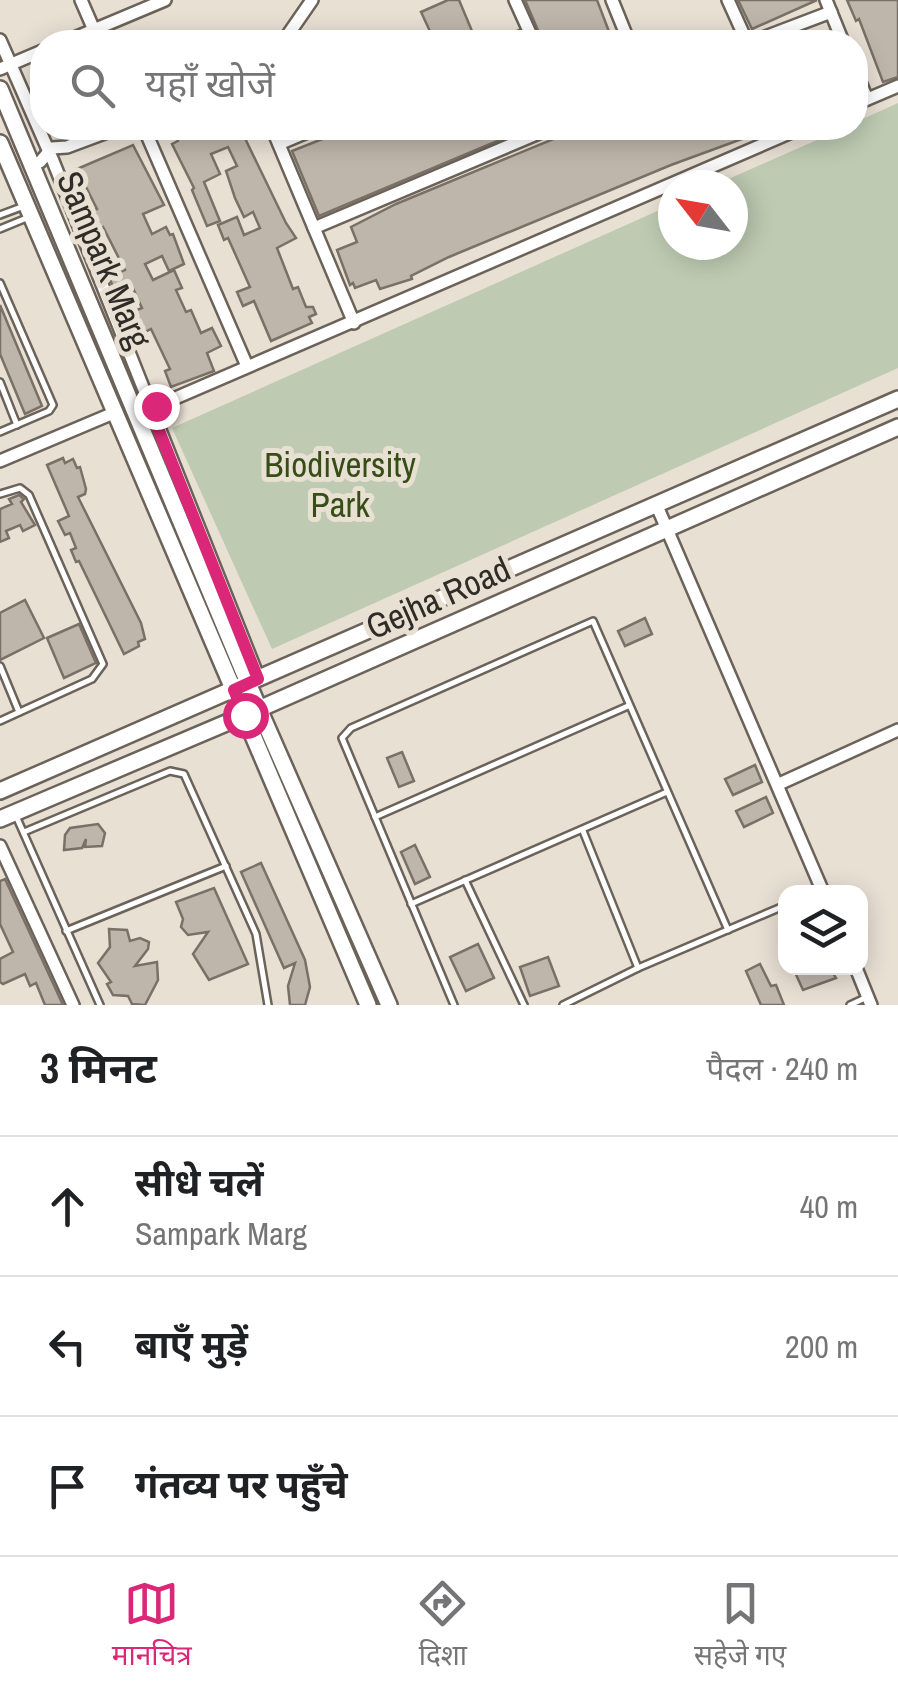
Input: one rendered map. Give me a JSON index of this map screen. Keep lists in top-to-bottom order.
{
  "streets": {
    "street": ["Sampark Marg", "Gejha Road"]
  },
  "crossings": [
    ["Sampark Marg", "Gejha Road"]
  ],
  "parks": ["Biodiversity Park"],
  "north": "top left",
  "page": {
    "search": "यहाँ खोजें",
    "heading": ["3 मिनट", "पैदल · 240 m"],
    "list": [
      ["सीधे चलें", "Sampark Marg", "40 m"],
      ["बाएँ मुड़ें", "200 m"],
      "गंतव्य पर पहुँचे"
    ],
    "nav": ["मानचित्र", "दिशा", "सहेजे गए"]
  }
}
